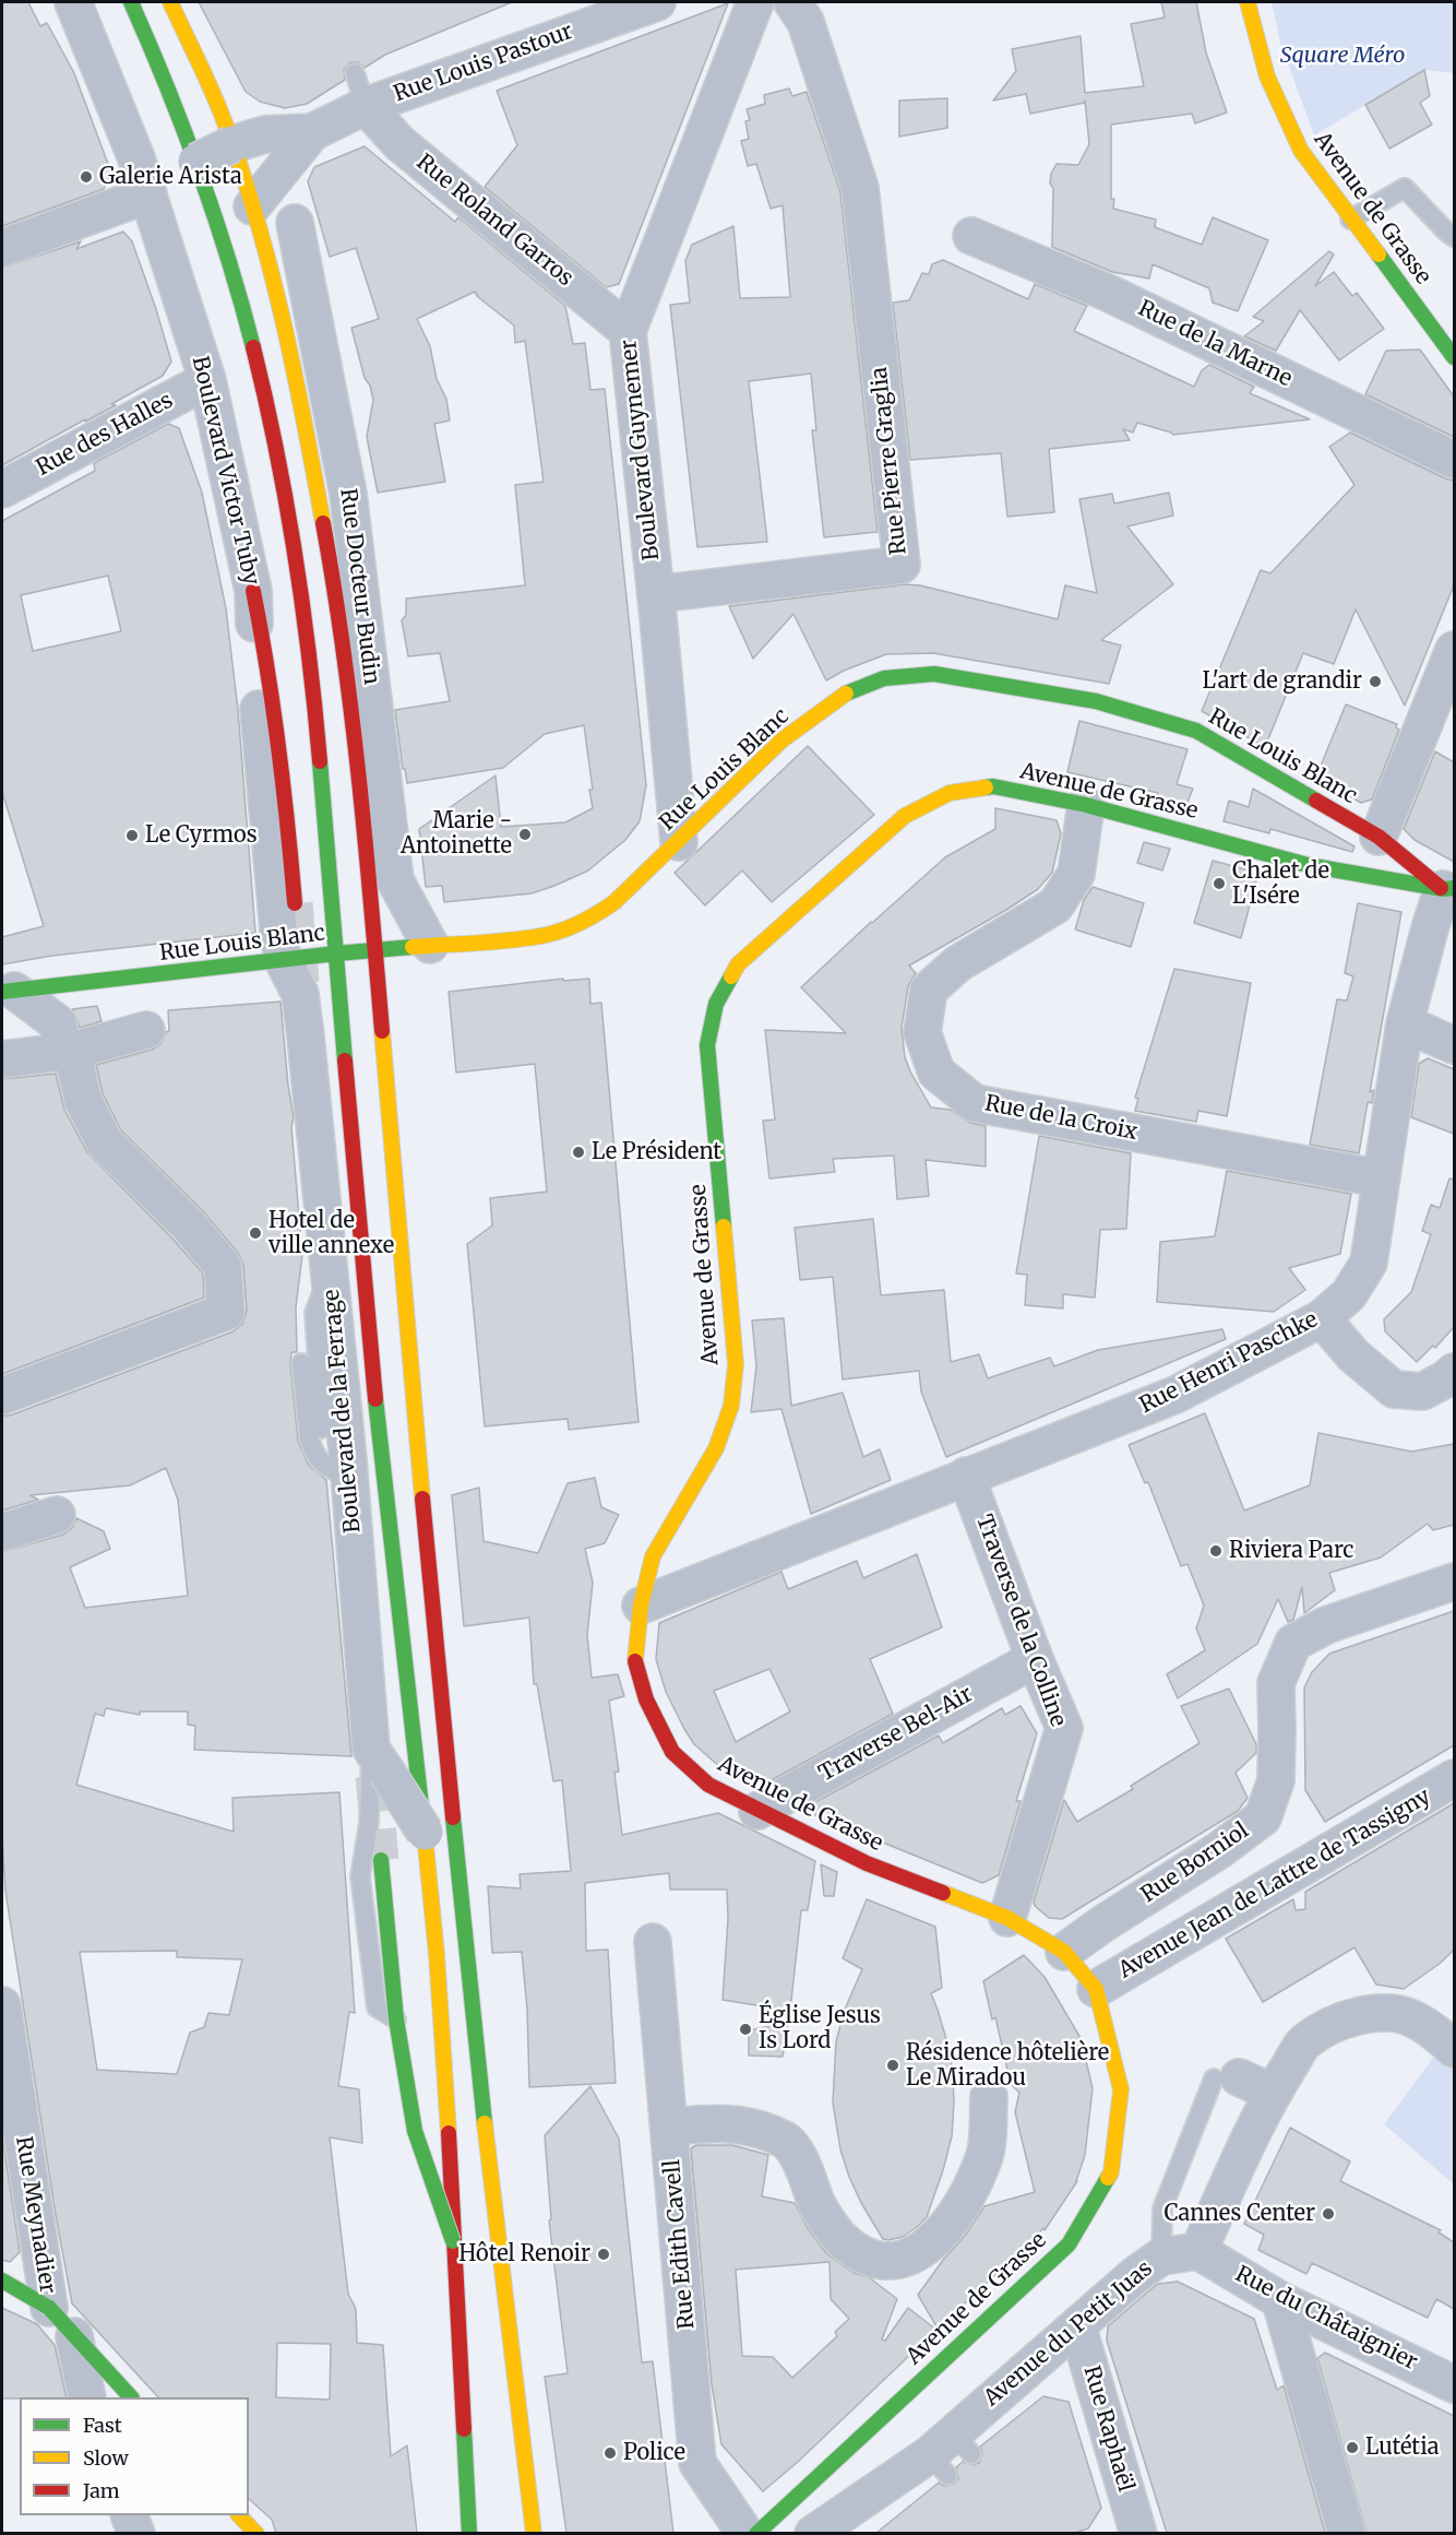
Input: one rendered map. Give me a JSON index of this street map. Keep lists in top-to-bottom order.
{
  "streets": {
    "main road": ["Avenue de Grasse", "Rue Louis Blanc"],
    "street": [
      "Rue Louis Pastour",
      "Rue Roland Garros",
      "Rue de la Marne",
      "Rue des Halles",
      "Boulevard Guynemer",
      "Rue Pierre Graglia",
      "Boulevard Victor Tuby",
      "Rue Docteur Budin",
      "Rue de la Croix",
      "Rue Henri Paschke",
      "Boulevard de la Ferrage",
      "Traverse de la Colline",
      "Traverse Bel-Air",
      "Rue Borniol",
      "Avenue Jean de Lattre de Tassigny",
      "Rue Meynadier",
      "Rue Edith Cavell",
      "Rue du Châtaignier",
      "Avenue du Petit Juas",
      "Rue Raphaël"
    ]
  },
  "crossings": [
    ["Rue Louis Pastour", "Rue Roland Garros"],
    ["Avenue de Grasse", "Rue Louis Blanc"],
    ["Avenue de Grasse", "Rue de la Croix"],
    ["Avenue de Grasse", "Rue Henri Paschke"],
    ["Avenue de Grasse", "Traverse de la Colline"],
    ["Avenue de Grasse", "Traverse Bel-Air"],
    ["Avenue de Grasse", "Rue Borniol"],
    ["Avenue de Grasse", "Avenue Jean de Lattre de Tassigny"],
    ["Rue Roland Garros", "Boulevard Guynemer"],
    ["Rue des Halles", "Boulevard Victor Tuby"],
    ["Boulevard Guynemer", "Rue Pierre Graglia"],
    ["Boulevard Guynemer", "Rue Louis Blanc"],
    ["Boulevard Victor Tuby", "Rue Louis Blanc"],
    ["Boulevard Victor Tuby", "Boulevard de la Ferrage"],
    ["Rue Docteur Budin", "Rue Louis Blanc"],
    ["Rue Louis Blanc", "Rue Henri Paschke"],
    ["Rue Louis Blanc", "Boulevard de la Ferrage"],
    ["Rue de la Croix", "Rue Henri Paschke"],
    ["Rue Henri Paschke", "Traverse de la Colline"],
    ["Traverse de la Colline", "Traverse Bel-Air"],
    ["Rue du Châtaignier", "Avenue du Petit Juas"],
    ["Avenue du Petit Juas", "Rue Raphaël"]
  ],
  "parks": ["Square Méro"],
  "places": [
    "Galerie Arista",
    "L'art de grandir",
    "Marie - Antoinette",
    "Le Cyrmos",
    "Chalet de L'Isére",
    "Le Président",
    "Hotel de ville annexe",
    "Riviera Parc",
    "Église Jesus Is Lord",
    "Résidence hôtelière Le Miradou",
    "Cannes Center",
    "Hôtel Renoir",
    "Lutétia",
    "Police"
  ],
  "legend": ["Fast", "Slow", "Jam"]
}
